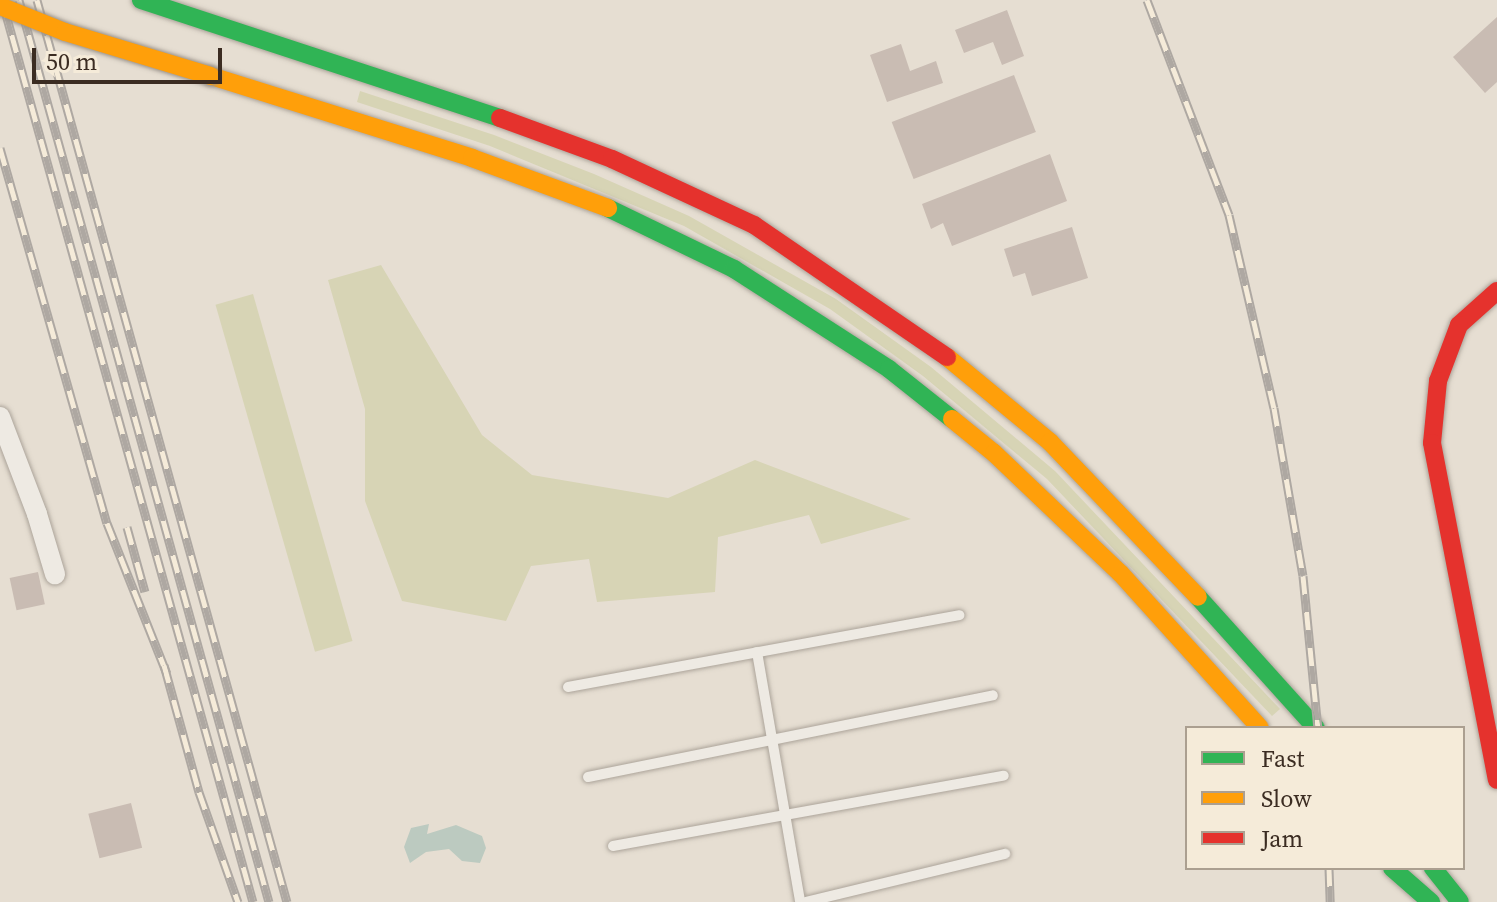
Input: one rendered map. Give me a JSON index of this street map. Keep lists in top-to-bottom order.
{
  "legend": ["Fast", "Slow", "Jam"],
  "scale_bar": "50 m"
}
